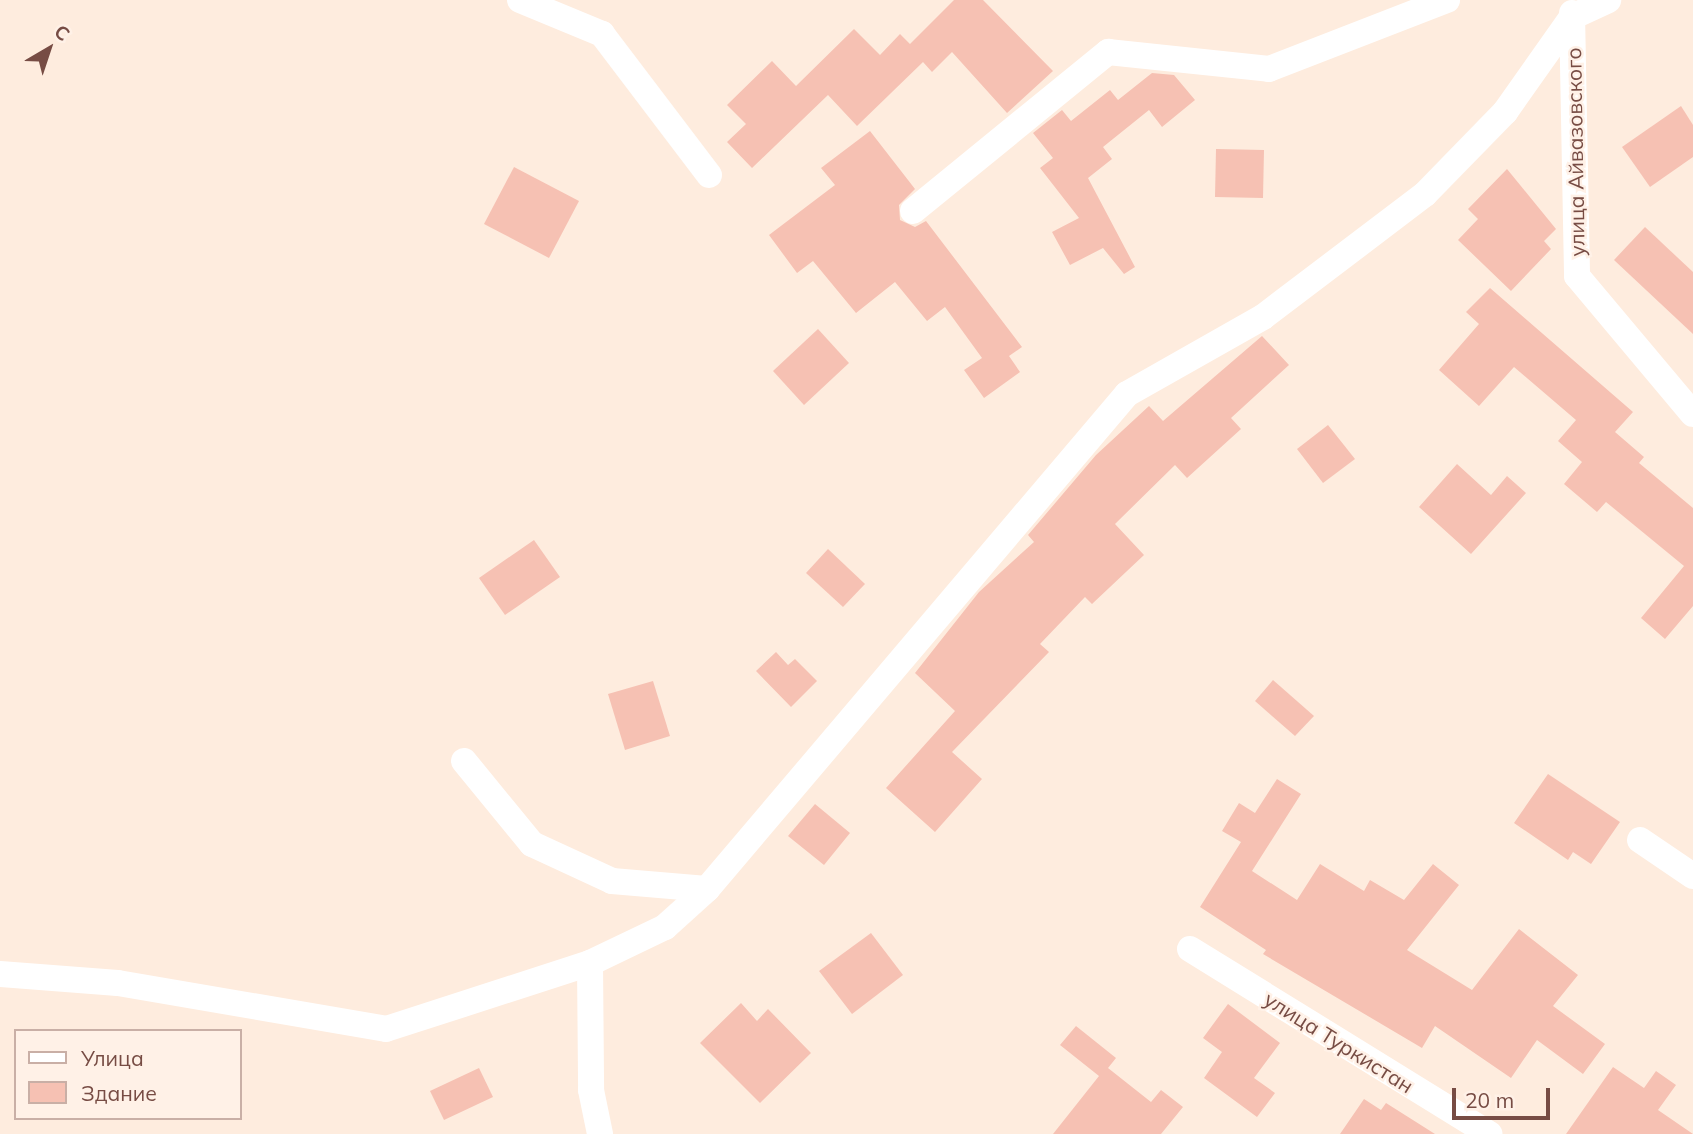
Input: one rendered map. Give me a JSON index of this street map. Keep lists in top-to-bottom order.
{
  "streets": {
    "street": ["улица Айвазовского", "улица Туркистан"]
  },
  "legend": ["Улица", "Здание"],
  "scale_bar": "20 m",
  "north": "top right"
}
